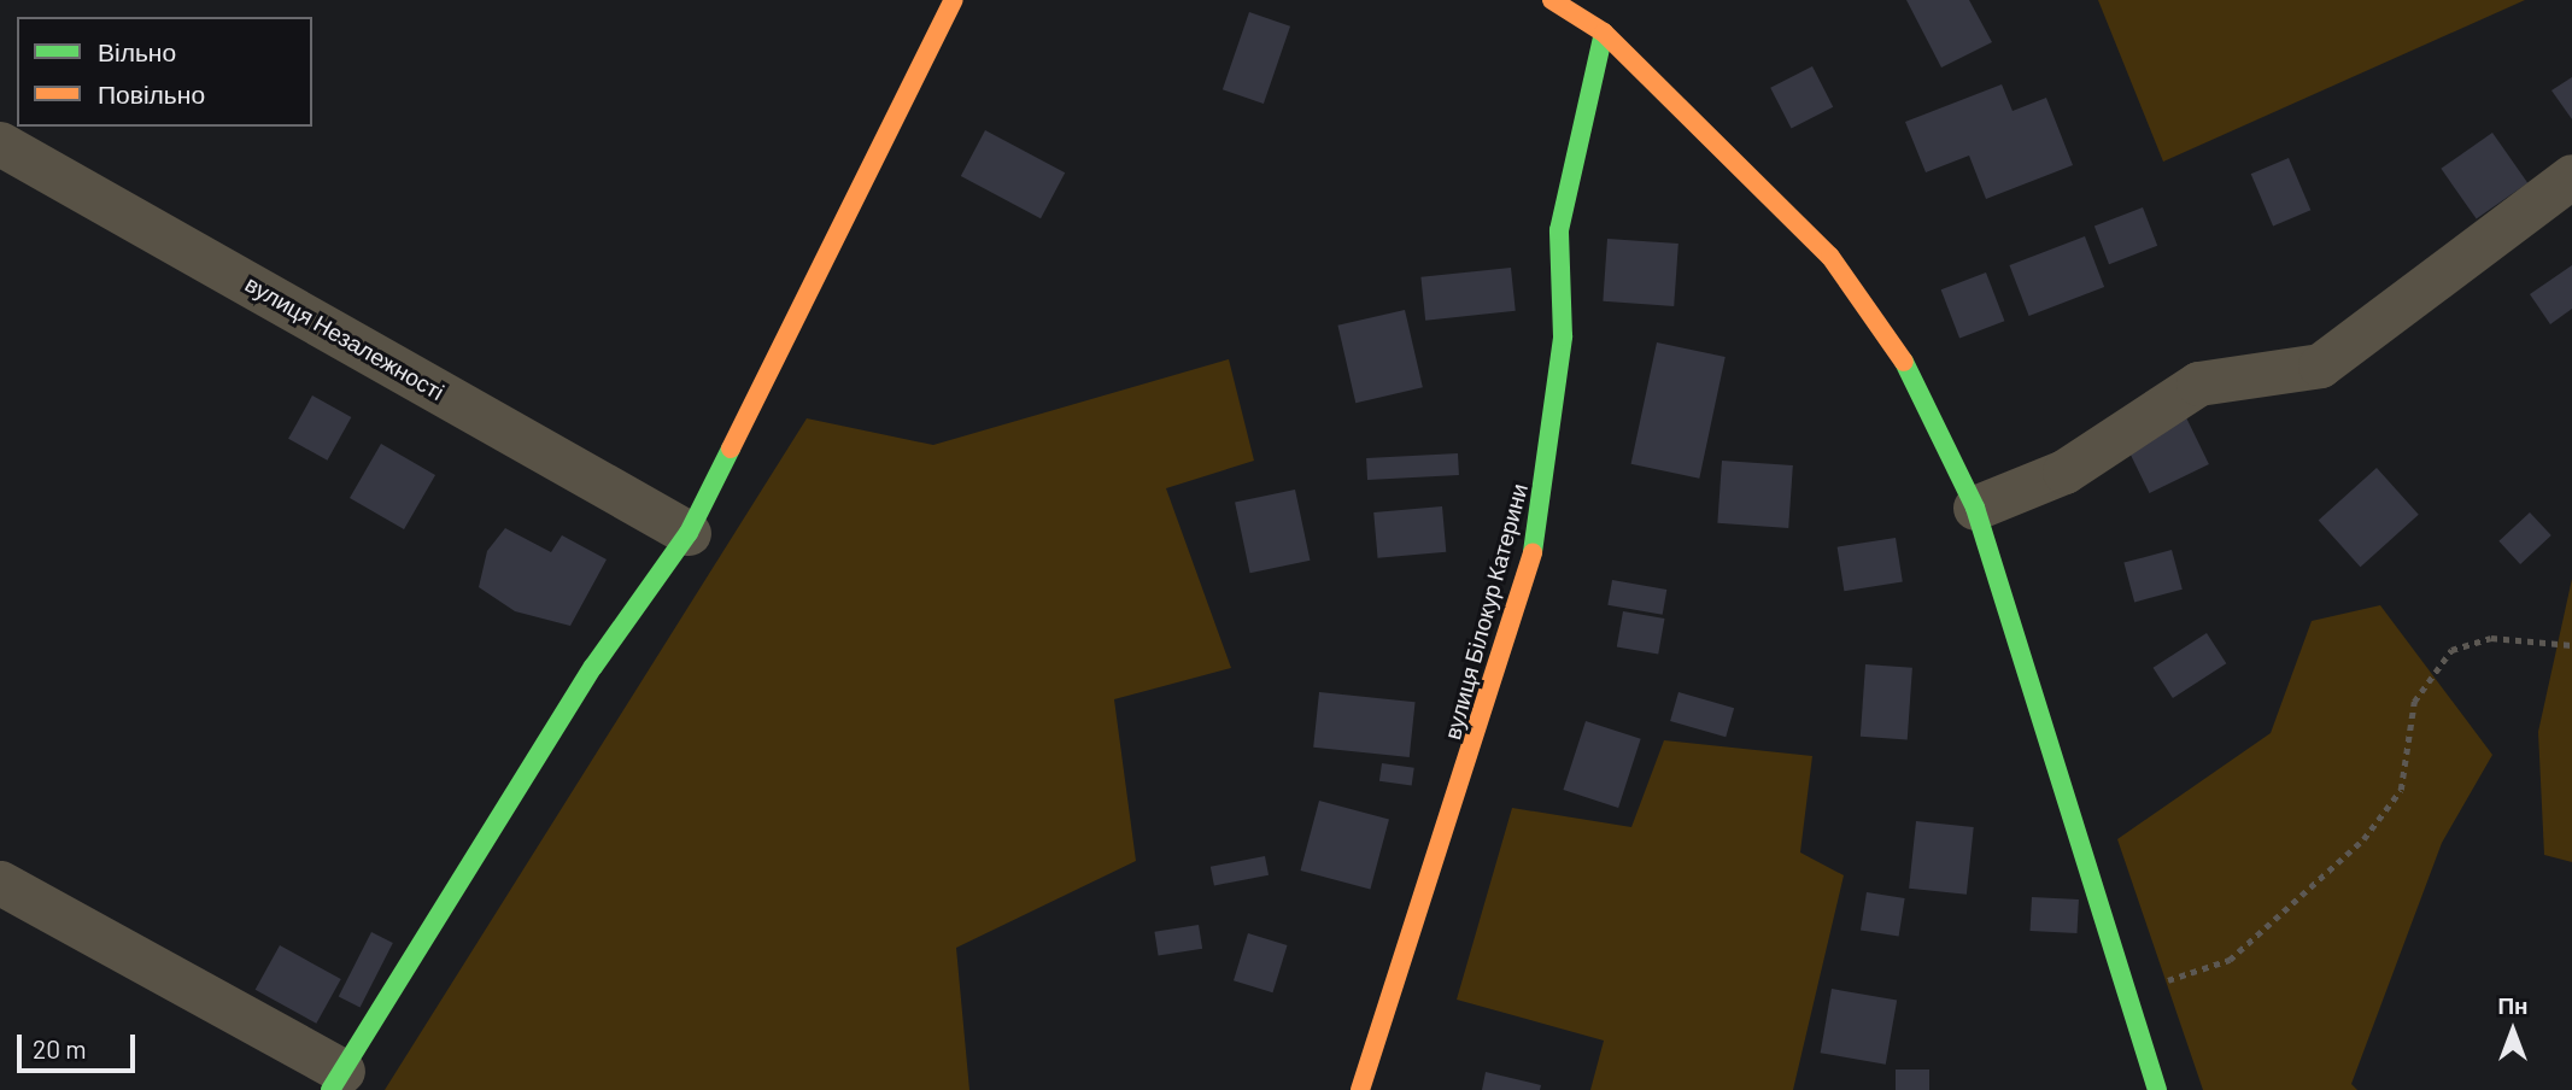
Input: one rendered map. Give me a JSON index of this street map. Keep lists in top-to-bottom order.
{
  "streets": {
    "street": ["вулиця Незалежності", "вулиця Білокур Катерини"]
  },
  "legend": ["Вільно", "Повільно"],
  "scale_bar": "20 m",
  "north": "top"
}
